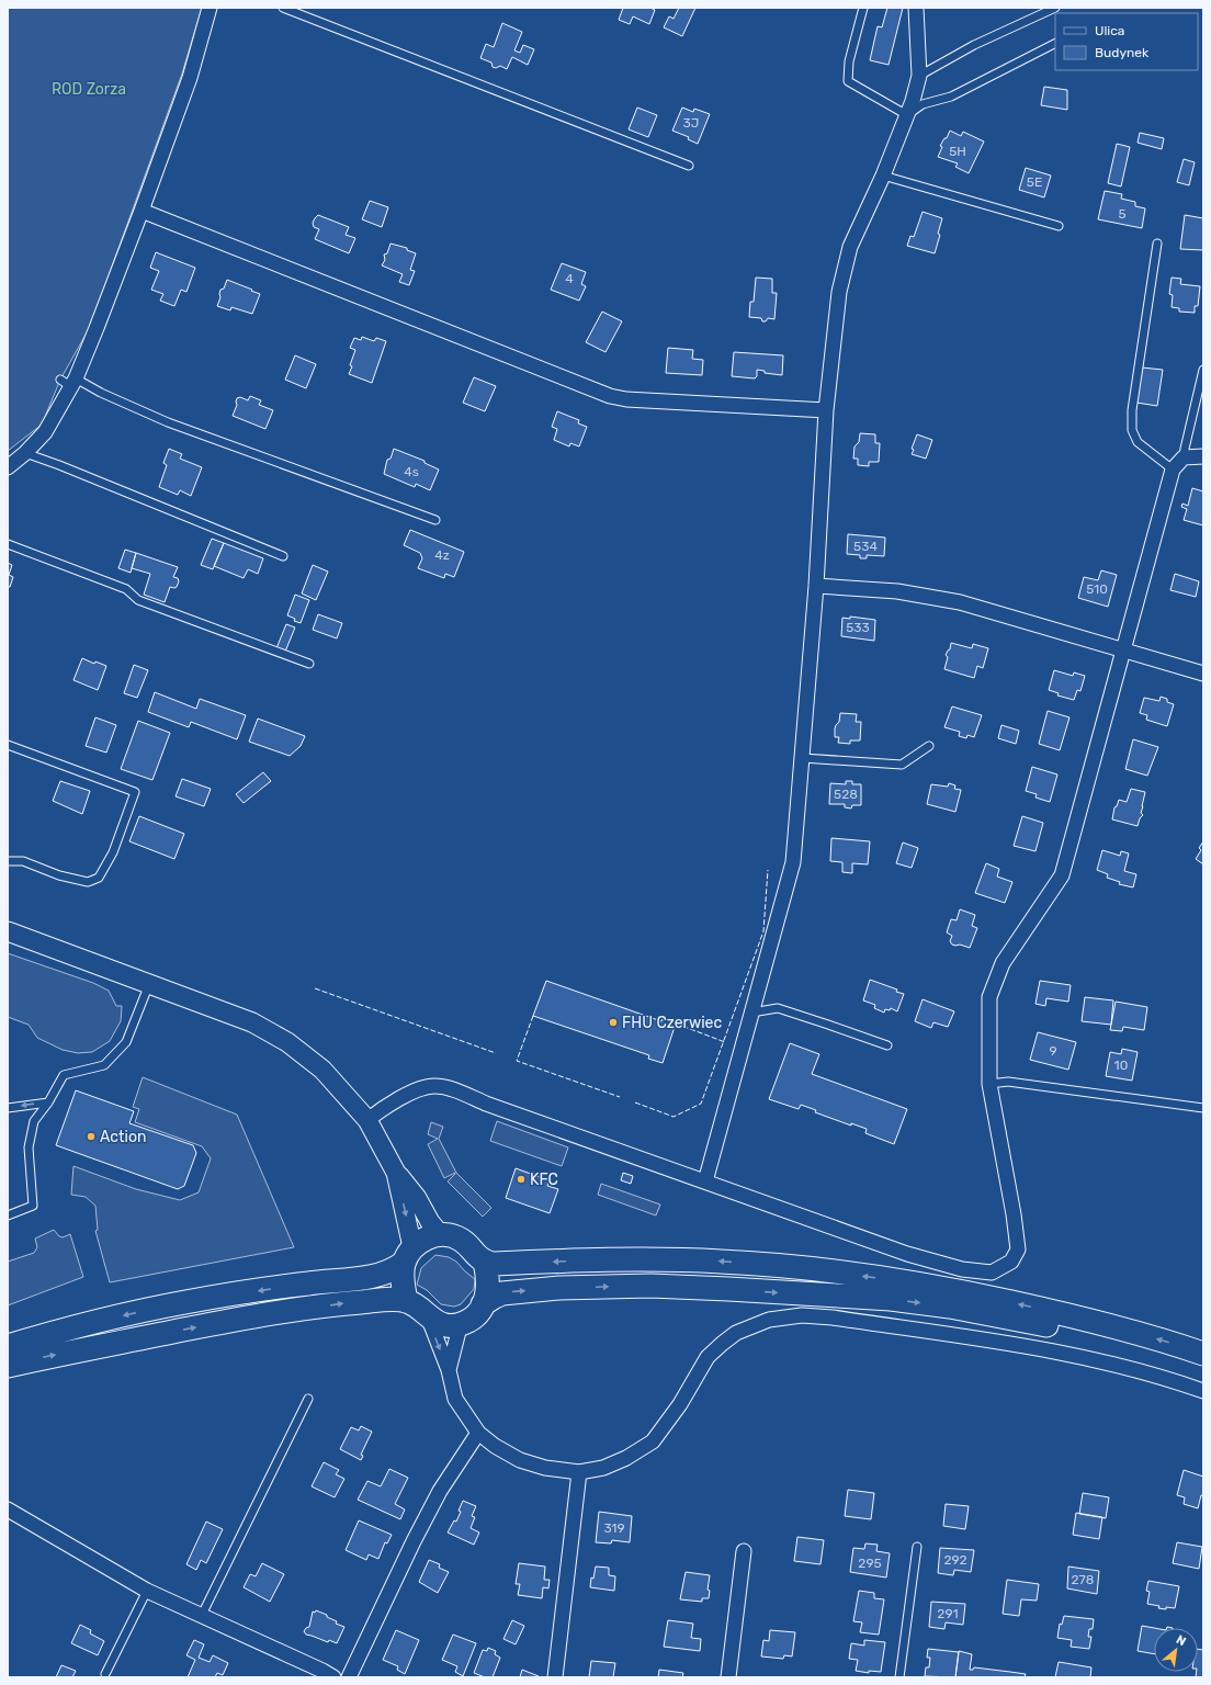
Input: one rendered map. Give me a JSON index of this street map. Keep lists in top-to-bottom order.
{
  "parks": ["ROD Zorza"],
  "places": ["FHU Czerwiec", "Action", "KFC"],
  "house_numbers": [
    "3J",
    "5H",
    "5E",
    "5",
    "4",
    "4s",
    "534",
    "4z",
    "510",
    "533",
    "528",
    "9",
    "10",
    "319",
    "292",
    "295",
    "278",
    "291"
  ],
  "legend": ["Ulica", "Budynek"],
  "north": "top right"
}
